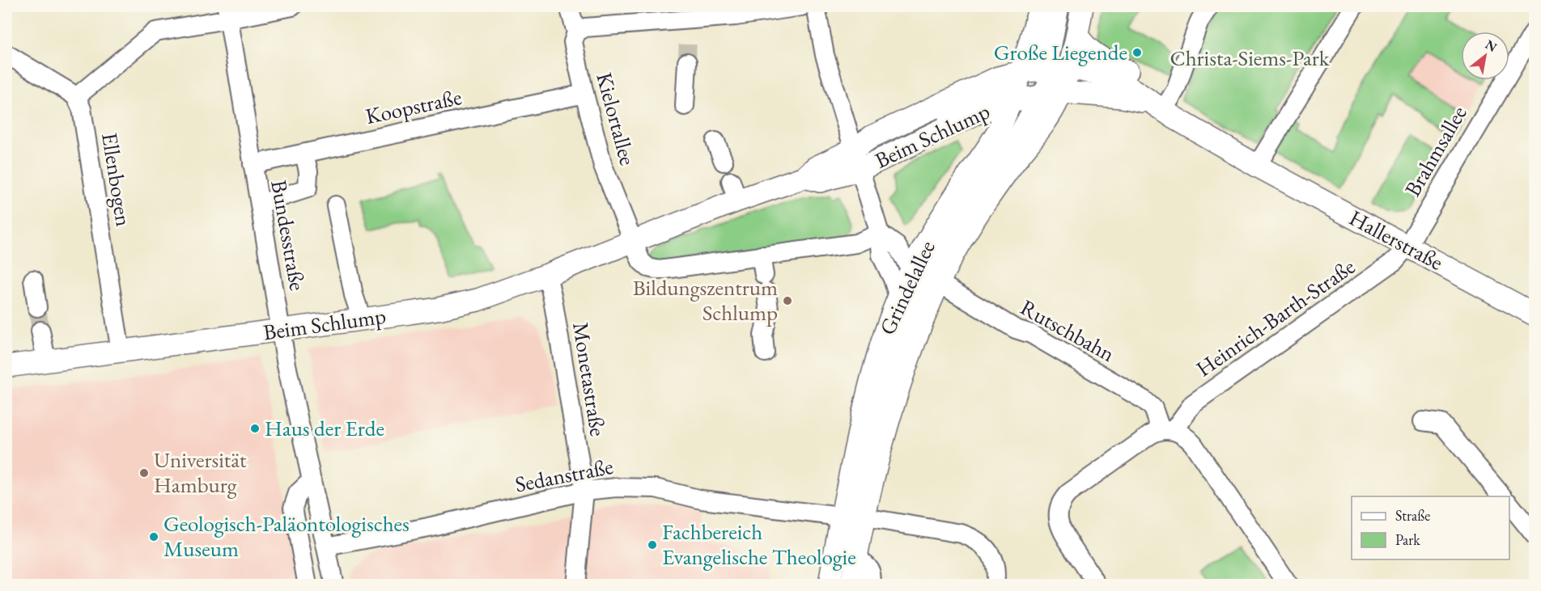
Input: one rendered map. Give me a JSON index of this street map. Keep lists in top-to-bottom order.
{
  "streets": {
    "main road": ["Beim Schlump", "Hallerstraße", "Grindelallee"],
    "street": [
      "Koopstraße",
      "Kielortallee",
      "Brahmsallee",
      "Ellenbogen",
      "Bundesstraße",
      "Heinrich-Barth-Straße",
      "Rutschbahn",
      "Monetastraße",
      "Sedanstraße"
    ]
  },
  "crossings": [
    ["Koopstraße", "Kielortallee"],
    ["Koopstraße", "Bundesstraße"],
    ["Kielortallee", "Beim Schlump"],
    ["Beim Schlump", "Ellenbogen"],
    ["Beim Schlump", "Bundesstraße"],
    ["Beim Schlump", "Hallerstraße"],
    ["Beim Schlump", "Grindelallee"],
    ["Beim Schlump", "Monetastraße"],
    ["Brahmsallee", "Hallerstraße"],
    ["Brahmsallee", "Heinrich-Barth-Straße"],
    ["Bundesstraße", "Sedanstraße"],
    ["Hallerstraße", "Grindelallee"],
    ["Hallerstraße", "Heinrich-Barth-Straße"],
    ["Grindelallee", "Rutschbahn"],
    ["Grindelallee", "Sedanstraße"],
    ["Heinrich-Barth-Straße", "Rutschbahn"],
    ["Monetastraße", "Sedanstraße"]
  ],
  "parks": ["Christa-Siems-Park"],
  "places": [
    "Große Liegende",
    "Bildungszentrum Schlump",
    "Haus der Erde",
    "Universität Hamburg",
    "Geologisch-Paläontologisches Museum",
    "Fachbereich Evangelische Theologie"
  ],
  "legend": ["Straße", "Park"],
  "north": "top right"
}
